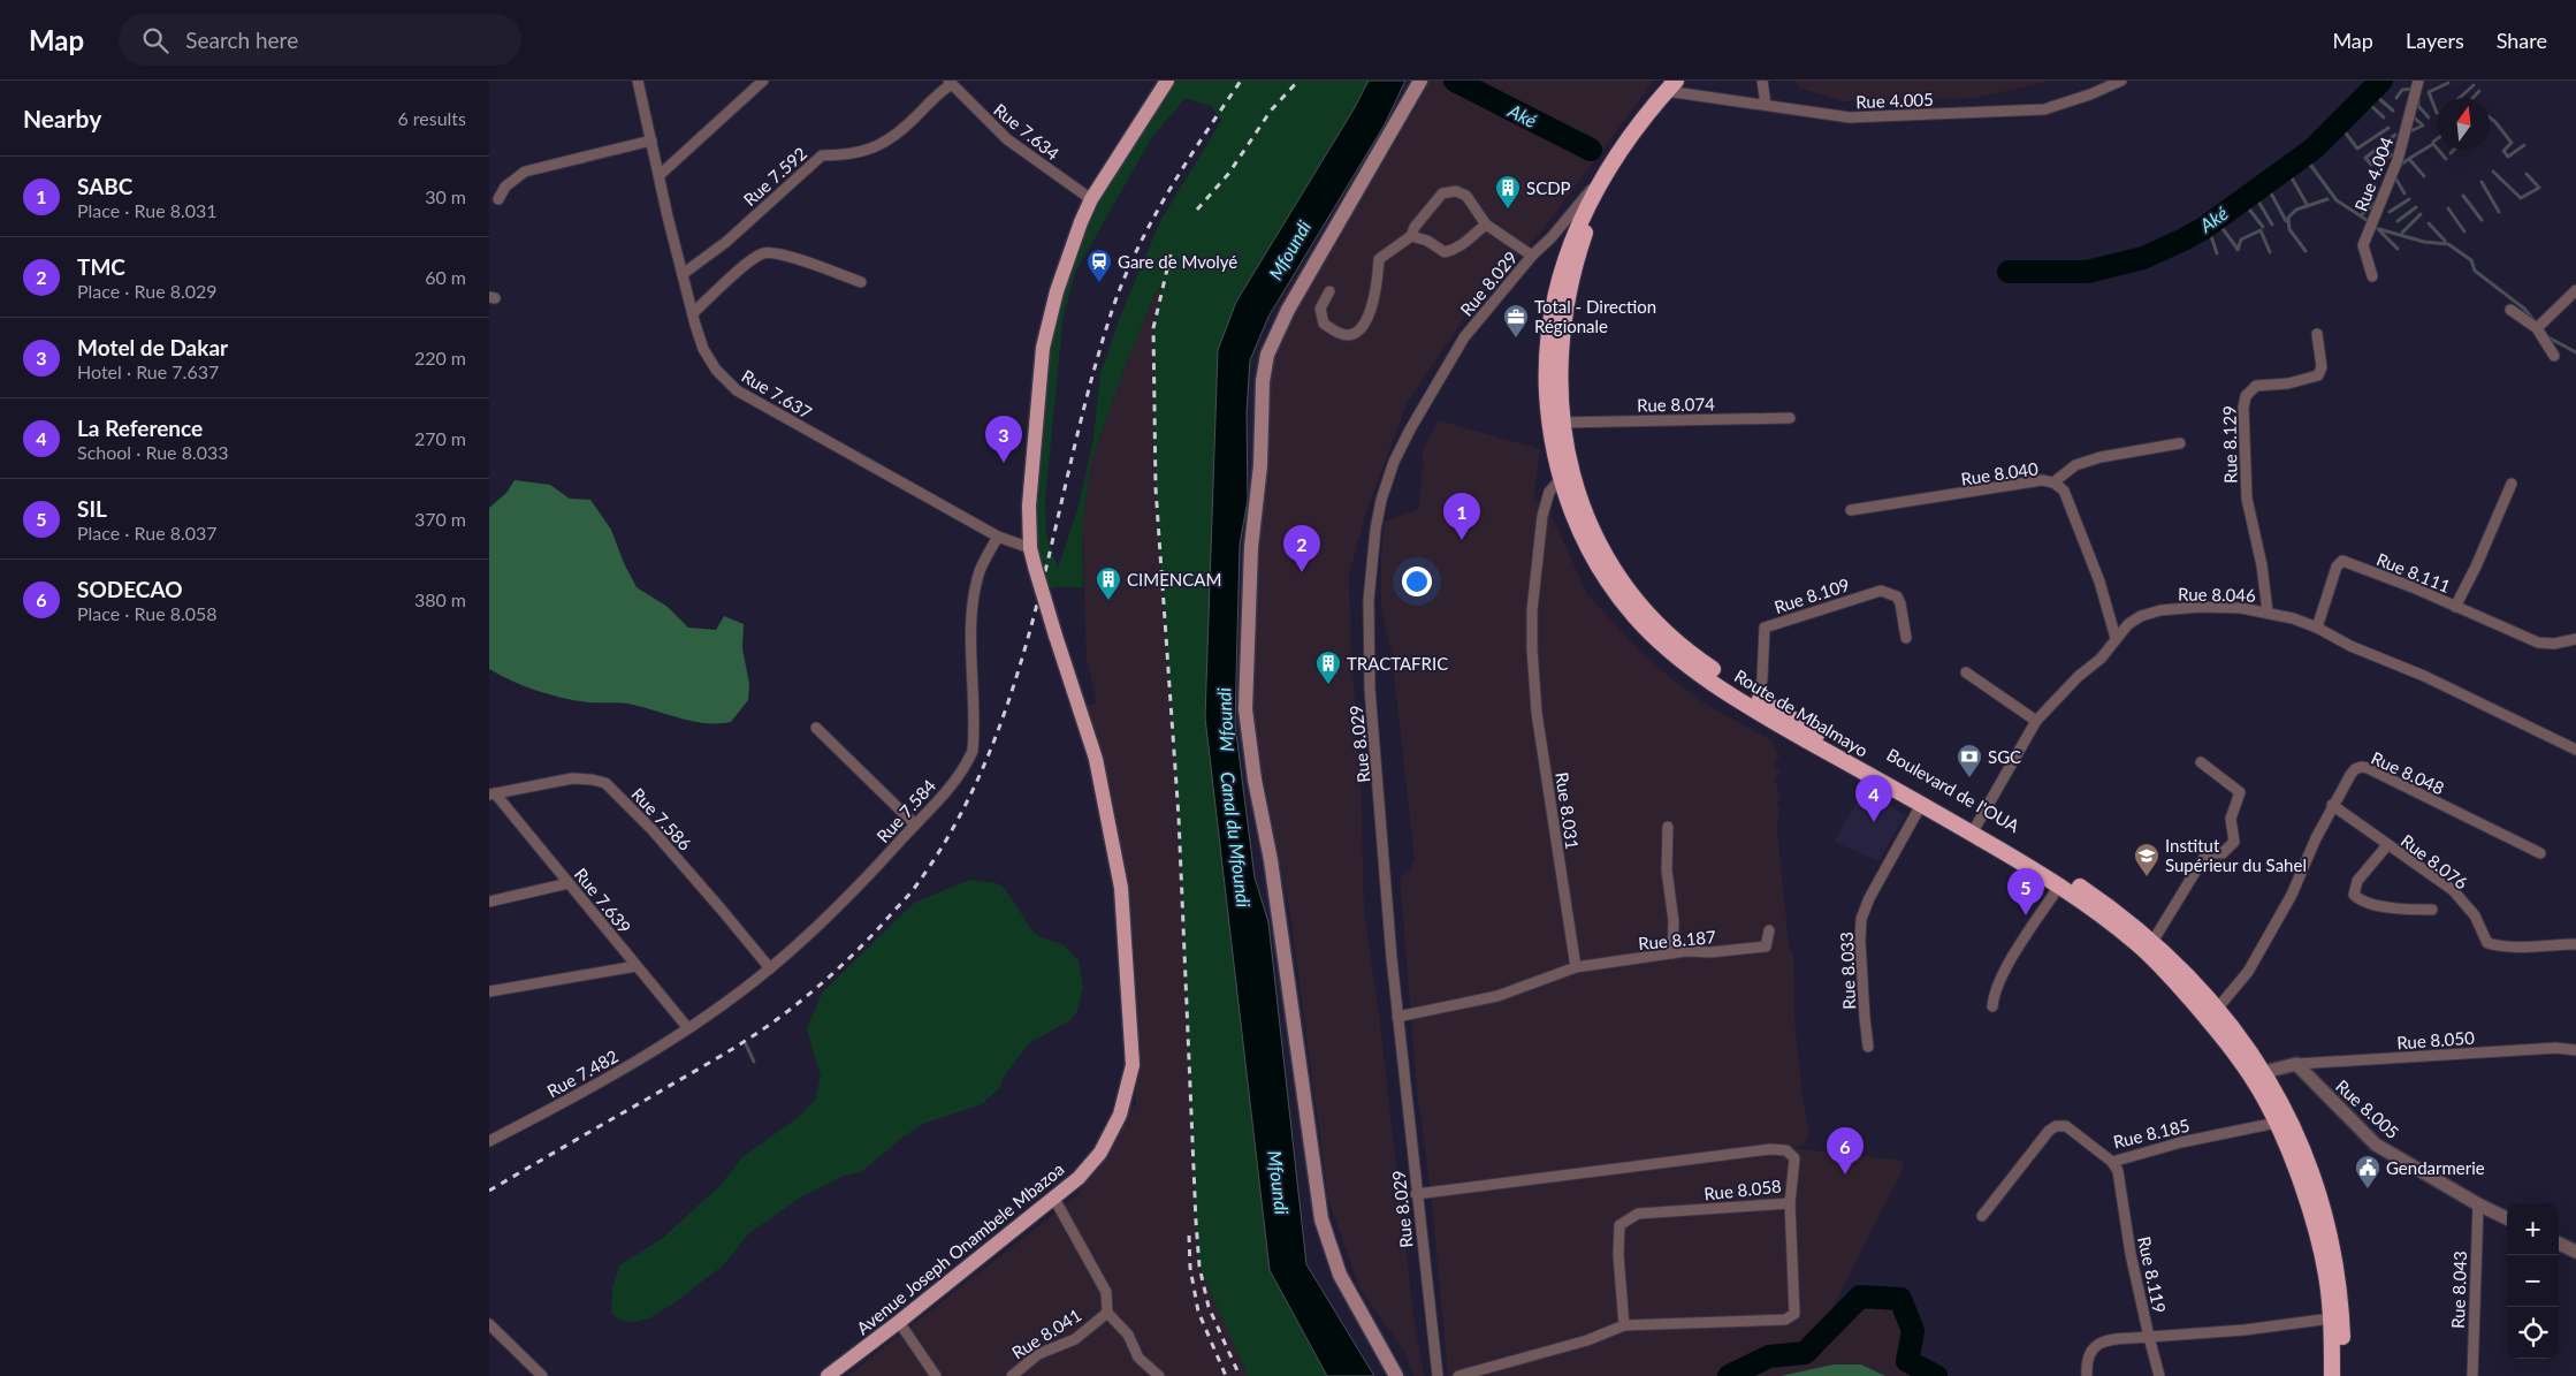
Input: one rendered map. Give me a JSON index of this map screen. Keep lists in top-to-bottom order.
{
  "streets": {
    "highway": ["Route de Mbalmayo", "Boulevard de l'OUA"],
    "main road": ["Avenue Joseph Onambele Mbazoa"],
    "street": [
      "Rue 4.005",
      "Rue 7.634",
      "Rue 4.004",
      "Rue 7.592",
      "Rue 8.029",
      "Rue 7.637",
      "Rue 8.074",
      "Rue 8.129",
      "Rue 8.040",
      "Rue 8.111",
      "Rue 8.046",
      "Rue 8.109",
      "Rue 8.048",
      "Rue 7.584",
      "Rue 8.031",
      "Rue 7.586",
      "Rue 8.076",
      "Rue 7.639",
      "Rue 8.187",
      "Rue 8.033",
      "Rue 8.050",
      "Rue 7.482",
      "Rue 8.005",
      "Rue 8.185",
      "Rue 8.058",
      "Rue 8.119",
      "Rue 8.043",
      "Rue 8.041"
    ]
  },
  "crossings": [
    ["Rue 7.634", "Rue 7.592"],
    ["Rue 7.634", "Avenue Joseph Onambele Mbazoa"],
    ["Rue 7.592", "Rue 7.637"],
    ["Rue 8.029", "Route de Mbalmayo"],
    ["Rue 8.029", "Boulevard de l'OUA"],
    ["Rue 8.029", "Rue 8.058"],
    ["Rue 7.637", "Rue 7.584"],
    ["Rue 7.637", "Avenue Joseph Onambele Mbazoa"],
    ["Rue 8.074", "Boulevard de l'OUA"],
    ["Rue 8.129", "Rue 8.046"],
    ["Rue 8.040", "Rue 8.046"],
    ["Rue 8.111", "Rue 8.046"],
    ["Rue 8.046", "Route de Mbalmayo"],
    ["Rue 8.046", "Boulevard de l'OUA"],
    ["Rue 8.109", "Boulevard de l'OUA"],
    ["Route de Mbalmayo", "Boulevard de l'OUA"],
    ["Route de Mbalmayo", "Rue 8.031"],
    ["Route de Mbalmayo", "Rue 8.033"],
    ["Route de Mbalmayo", "Rue 8.185"],
    ["Route de Mbalmayo", "Rue 8.119"],
    ["Rue 8.048", "Boulevard de l'OUA"],
    ["Rue 8.048", "Rue 8.076"],
    ["Rue 7.584", "Rue 7.586"],
    ["Rue 7.584", "Rue 7.639"],
    ["Rue 7.584", "Rue 7.482"],
    ["Rue 8.031", "Rue 8.187"],
    ["Rue 7.586", "Rue 7.639"],
    ["Rue 7.639", "Rue 7.482"],
    ["Rue 8.050", "Rue 8.005"],
    ["Rue 8.005", "Rue 8.043"],
    ["Rue 8.185", "Rue 8.119"],
    ["Avenue Joseph Onambele Mbazoa", "Rue 8.041"]
  ],
  "water": ["Aké", "Mfoundi", "Canal du Mfoundi"],
  "places": {
    "building": ["SCDP", "CIMENCAM", "TRACTAFRIC"],
    "station": ["Gare de Mvolyé"],
    "office": ["Total - Direction Régionale"],
    "bank": ["SGC"],
    "school or university": ["Institut Supérieur du Sahel"],
    "public building": ["Gendarmerie"]
  },
  "north": "top",
  "page": {
    "header": "Map",
    "search": "Search here",
    "nav": ["Map", "Layers", "Share"],
    "heading": ["Nearby", "6 results"],
    "list": [
      {
        "mark": "1",
        "name": "SABC",
        "note": "Place · Rue 8.031",
        "value": "30 m"
      },
      {
        "mark": "2",
        "name": "TMC",
        "note": "Place · Rue 8.029",
        "value": "60 m"
      },
      {
        "mark": "3",
        "name": "Motel de Dakar",
        "note": "Hotel · Rue 7.637",
        "value": "220 m"
      },
      {
        "mark": "4",
        "name": "La Reference",
        "note": "School · Rue 8.033",
        "value": "270 m"
      },
      {
        "mark": "5",
        "name": "SIL",
        "note": "Place · Rue 8.037",
        "value": "370 m"
      },
      {
        "mark": "6",
        "name": "SODECAO",
        "note": "Place · Rue 8.058",
        "value": "380 m"
      }
    ],
    "pins": [
      "3",
      "1",
      "2",
      "4",
      "5",
      "6"
    ],
    "map_buttons": ["+", "−"]
  }
}
